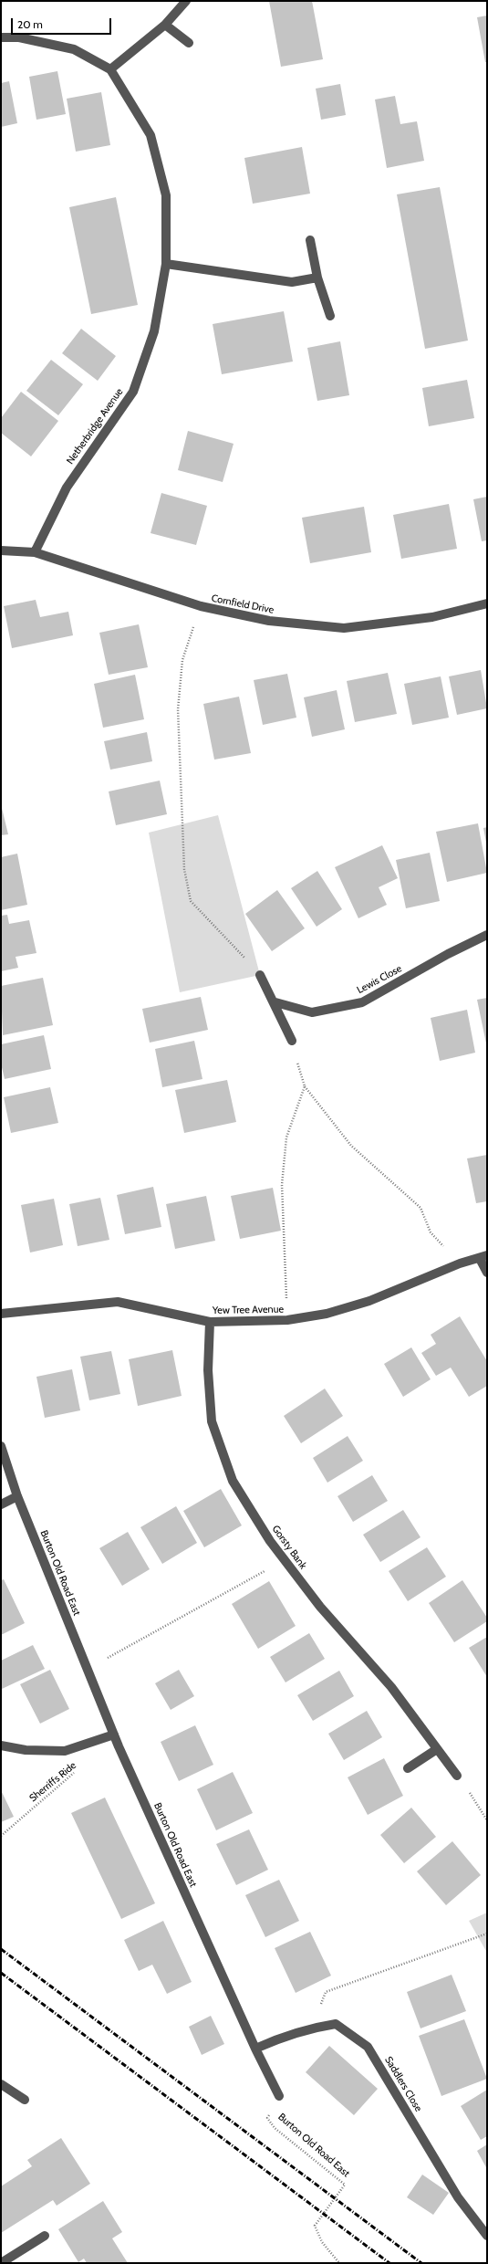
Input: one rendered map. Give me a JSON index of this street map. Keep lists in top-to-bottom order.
{
  "streets": {
    "street": [
      "Netherbridge Avenue",
      "Cornfield Drive",
      "Lewis Close",
      "Yew Tree Avenue",
      "Gorsty Bank",
      "Burton Old Road East",
      "Saddlers Close"
    ],
    "path": ["Sherriffs Ride"]
  },
  "crossings": [
    ["Netherbridge Avenue", "Cornfield Drive"],
    ["Yew Tree Avenue", "Gorsty Bank"],
    ["Burton Old Road East", "Saddlers Close"]
  ],
  "scale_bar": "20 m"
}
